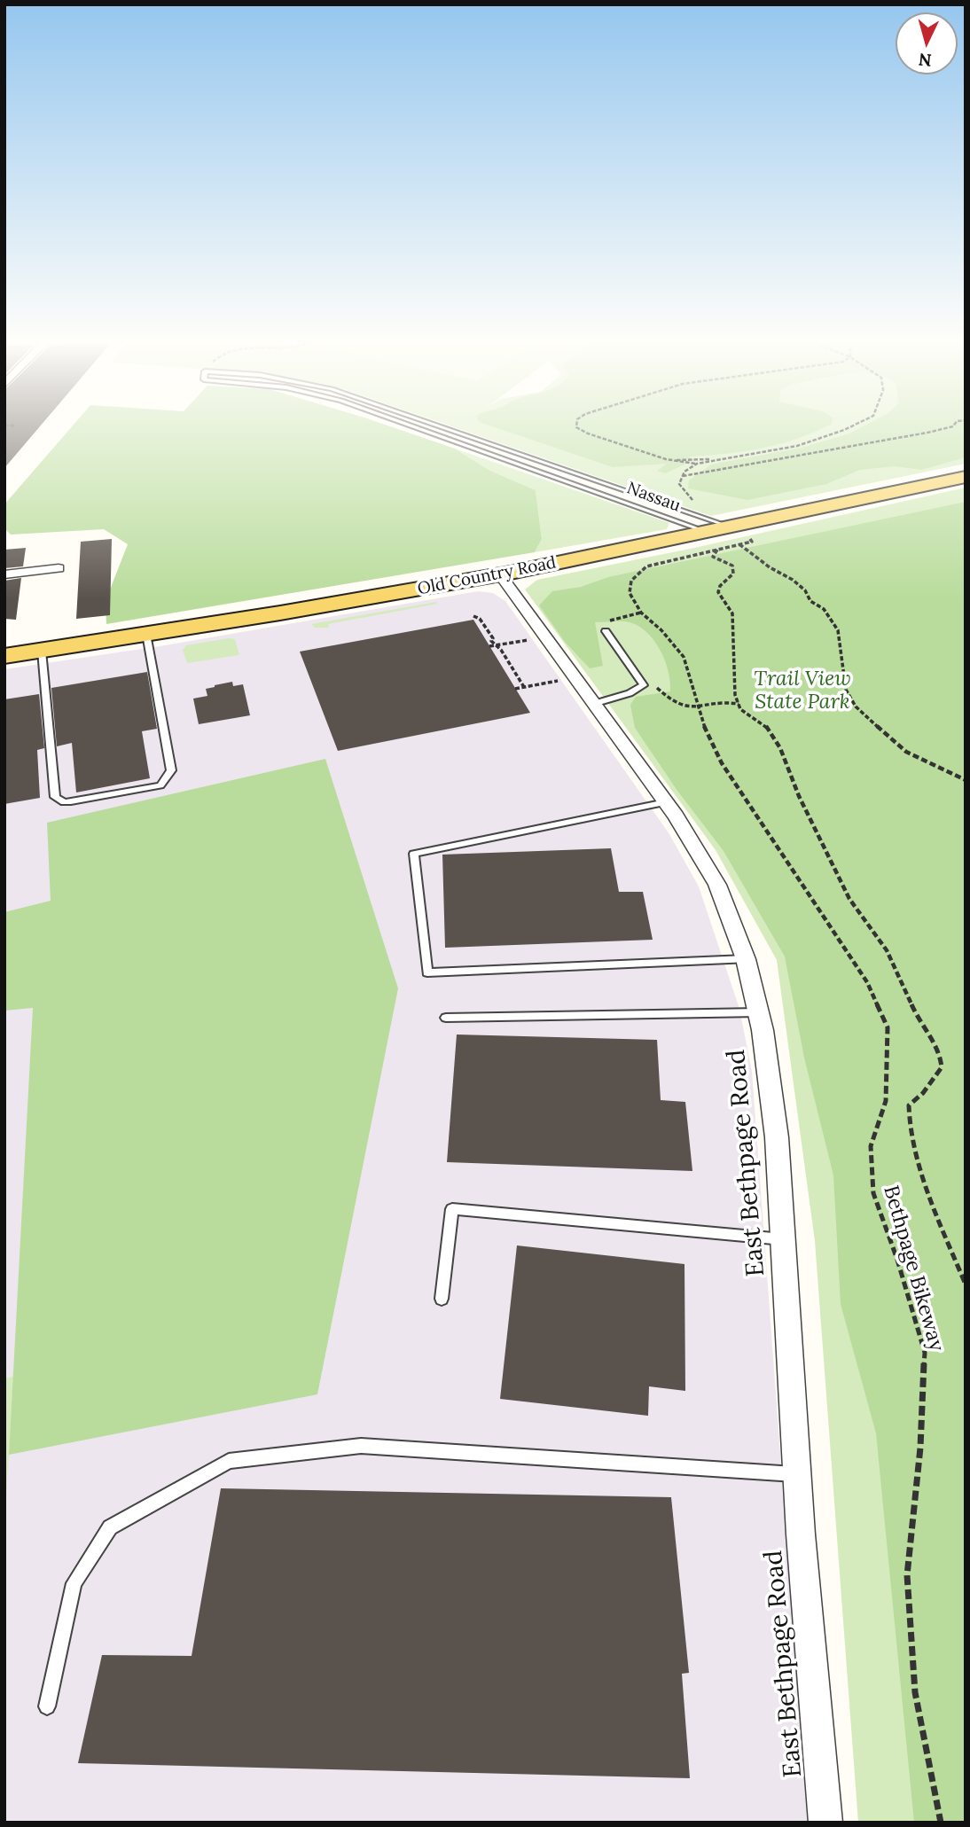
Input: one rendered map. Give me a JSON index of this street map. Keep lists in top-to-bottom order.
{
  "streets": {
    "main road": ["Old Country Road"],
    "street": ["East Bethpage Road"],
    "lane": ["Nassau"],
    "path": ["Bethpage Bikeway"]
  },
  "crossings": [
    ["Nassau", "Old Country Road"],
    ["Nassau", "Bethpage Bikeway"],
    ["Old Country Road", "East Bethpage Road"],
    ["Old Country Road", "Bethpage Bikeway"]
  ],
  "parks": ["Trail View State Park"],
  "north": "bottom"
}
